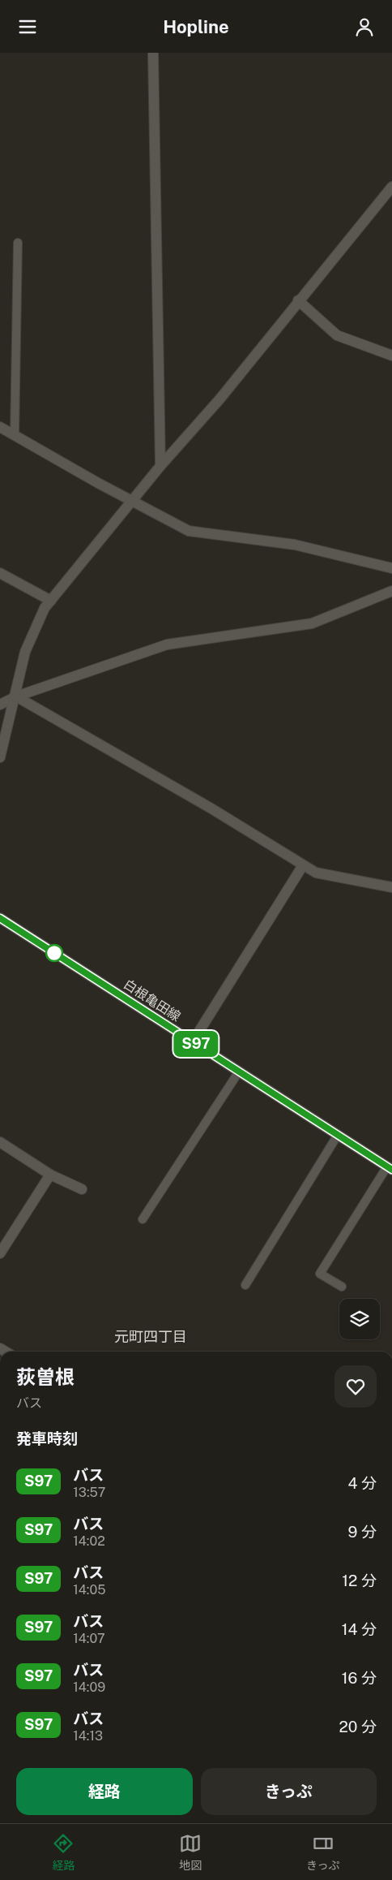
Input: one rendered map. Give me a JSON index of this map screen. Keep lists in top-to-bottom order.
{
  "streets": {
    "street": ["白根亀田線"]
  },
  "districts": ["元町四丁目"],
  "lines": ["bus line S97"],
  "page": {
    "header": "Hopline",
    "on_map": "S97",
    "heading": [
      ["荻曽根", "バス"],
      "発車時刻"
    ],
    "list": [
      {
        "mark": "S97",
        "name": "バス",
        "note": "13:57",
        "value": "4 分"
      },
      {
        "mark": "S97",
        "name": "バス",
        "note": "14:02",
        "value": "9 分"
      },
      {
        "mark": "S97",
        "name": "バス",
        "note": "14:05",
        "value": "12 分"
      },
      {
        "mark": "S97",
        "name": "バス",
        "note": "14:07",
        "value": "14 分"
      },
      {
        "mark": "S97",
        "name": "バス",
        "note": "14:09",
        "value": "16 分"
      },
      {
        "mark": "S97",
        "name": "バス",
        "note": "14:13",
        "value": "20 分"
      }
    ],
    "buttons": ["経路", "きっぷ"],
    "tabs": ["経路", "地図", "きっぷ"]
  }
}
